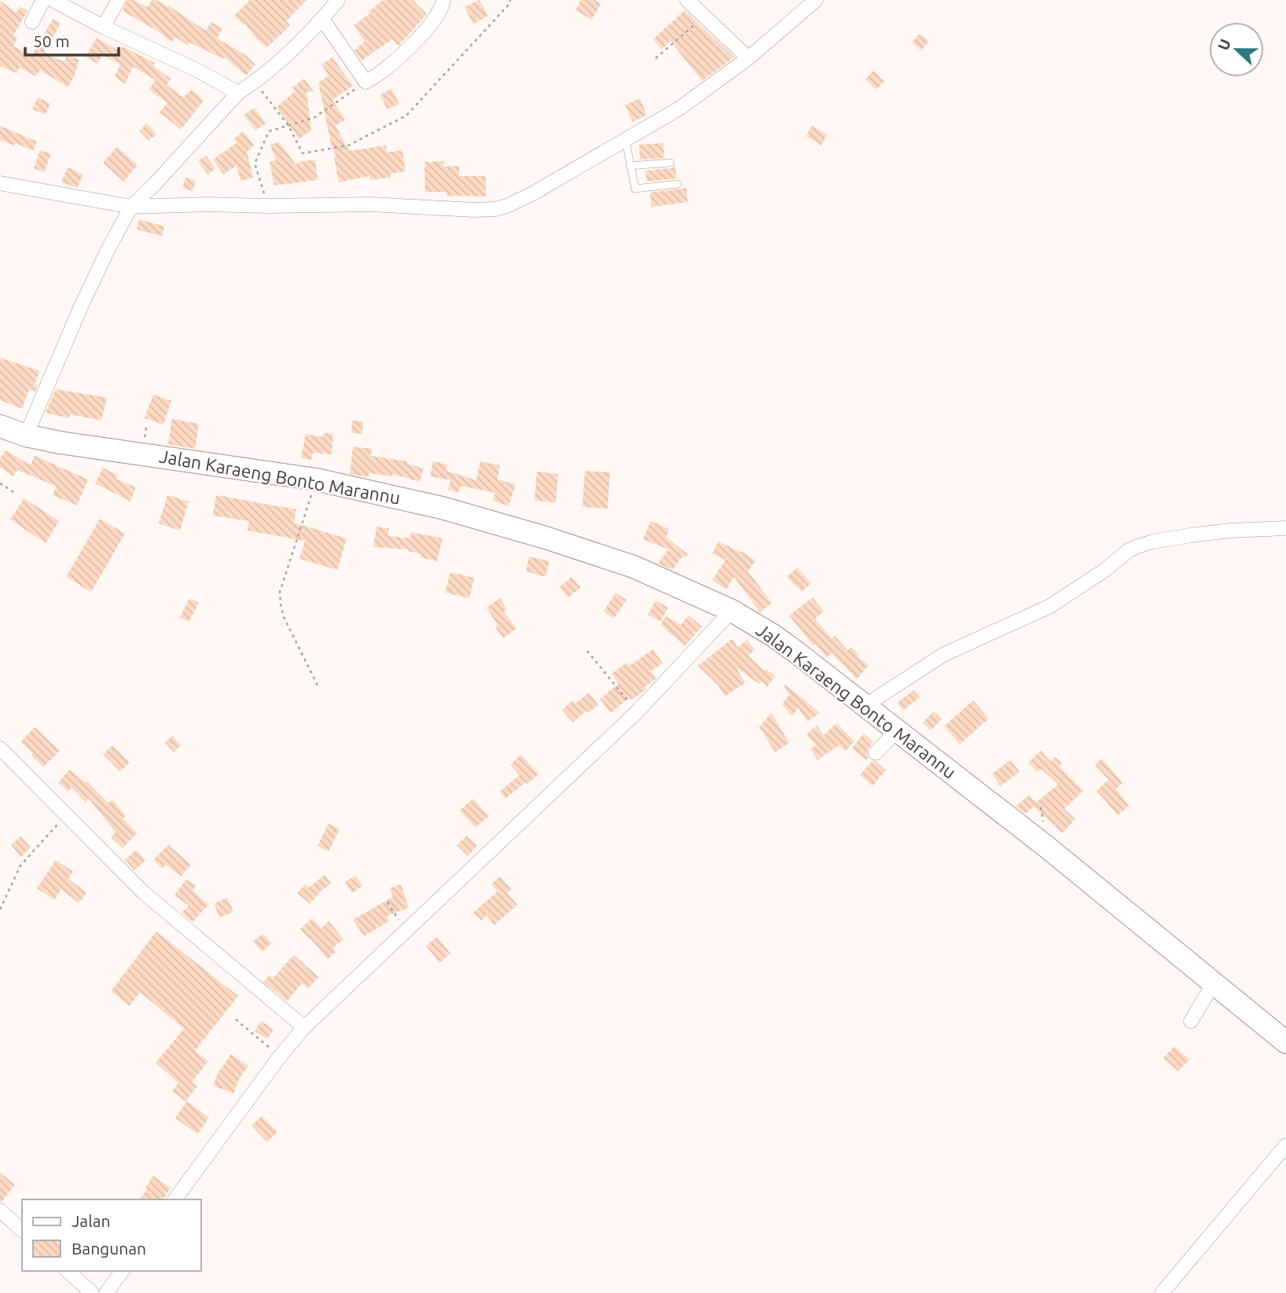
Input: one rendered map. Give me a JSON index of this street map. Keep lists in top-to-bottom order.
{
  "streets": {
    "main road": ["Jalan Karaeng Bonto Marannu"]
  },
  "legend": ["Jalan", "Bangunan"],
  "scale_bar": "50 m",
  "north": "left"
}
